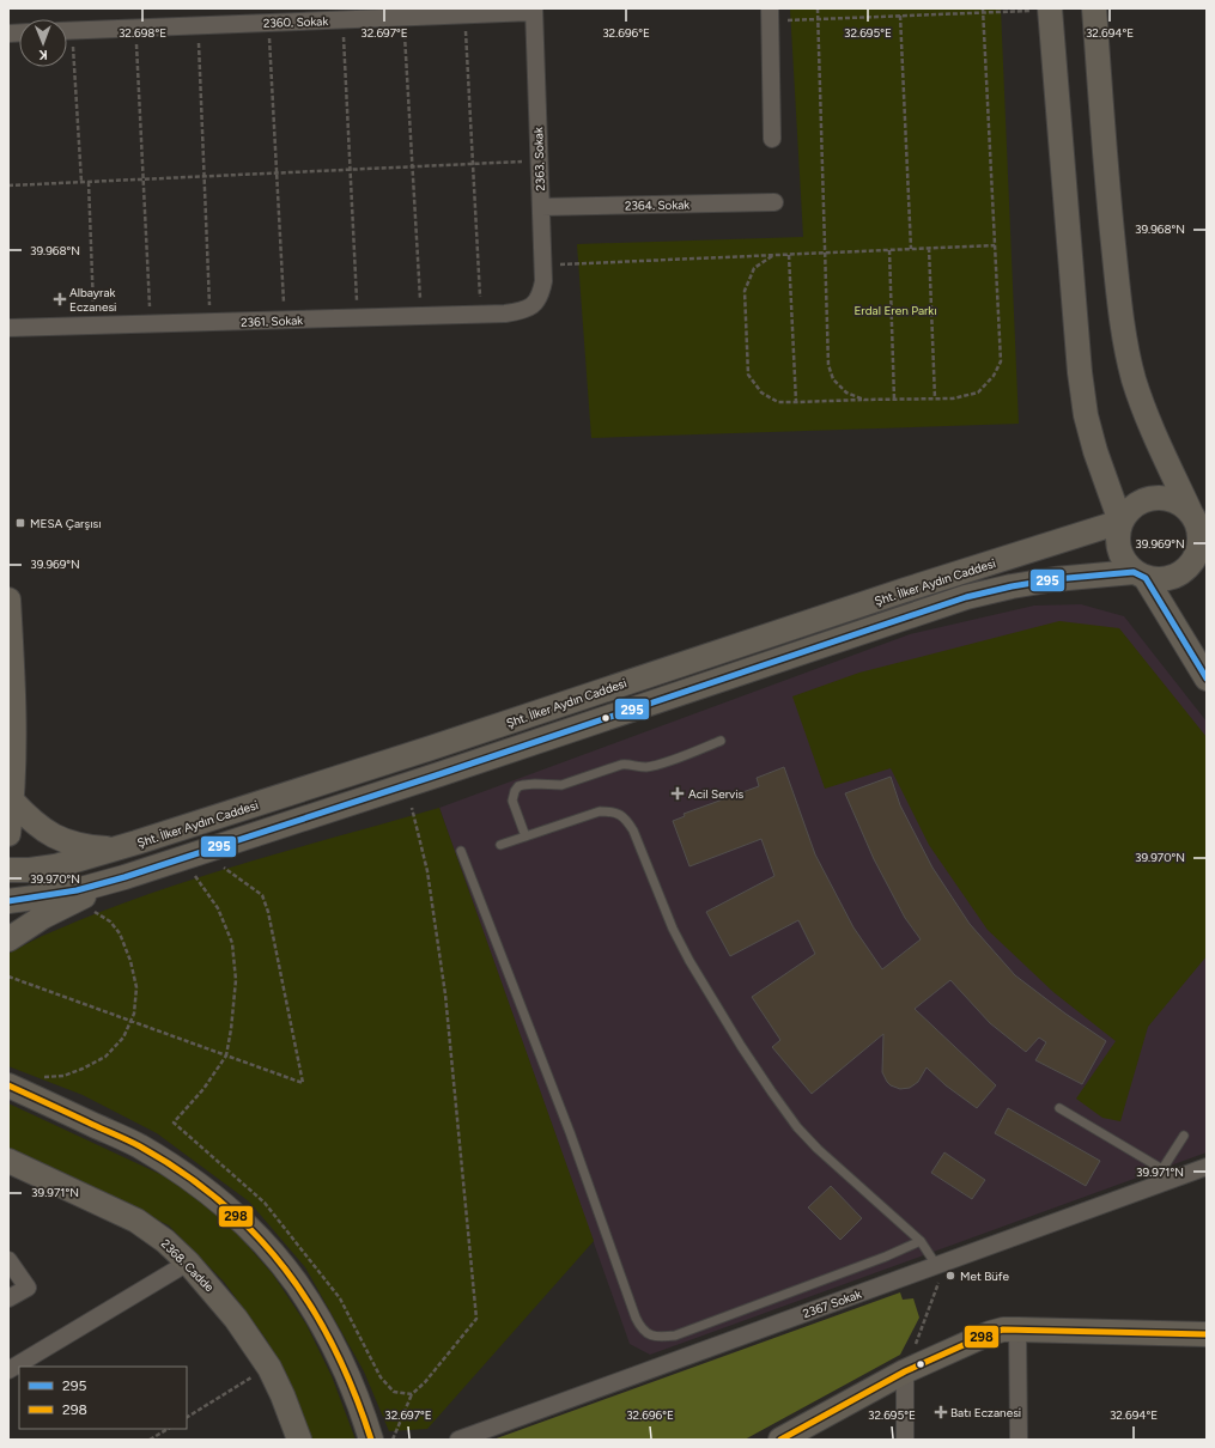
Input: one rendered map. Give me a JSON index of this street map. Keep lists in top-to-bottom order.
{
  "streets": {
    "main road": ["Şht. İlker Aydın Caddesi", "2368. Cadde"],
    "street": [
      "2360. Sokak",
      "2363. Sokak",
      "2364. Sokak",
      "2361. Sokak",
      "2367 Sokak"
    ]
  },
  "crossings": [
    ["2360. Sokak", "2363. Sokak"],
    ["2363. Sokak", "2364. Sokak"],
    ["2363. Sokak", "2361. Sokak"]
  ],
  "parks": ["Erdal Eren Parkı"],
  "places": {
    "health": ["Albayrak Eczanesi", "Acil Servis", "Batı Eczanesi"],
    "transit": ["MESA Çarşısı"],
    "other": ["Met Büfe"]
  },
  "lines": ["transit line 295", "transit line 298"],
  "legend": ["295", "298"],
  "north": "bottom",
  "coordinates": [
    "32.698°E",
    "32.697°E",
    "32.696°E",
    "32.695°E",
    "32.694°E",
    "39.968°N",
    "39.969°N",
    "39.970°N",
    "39.971°N"
  ]
}
